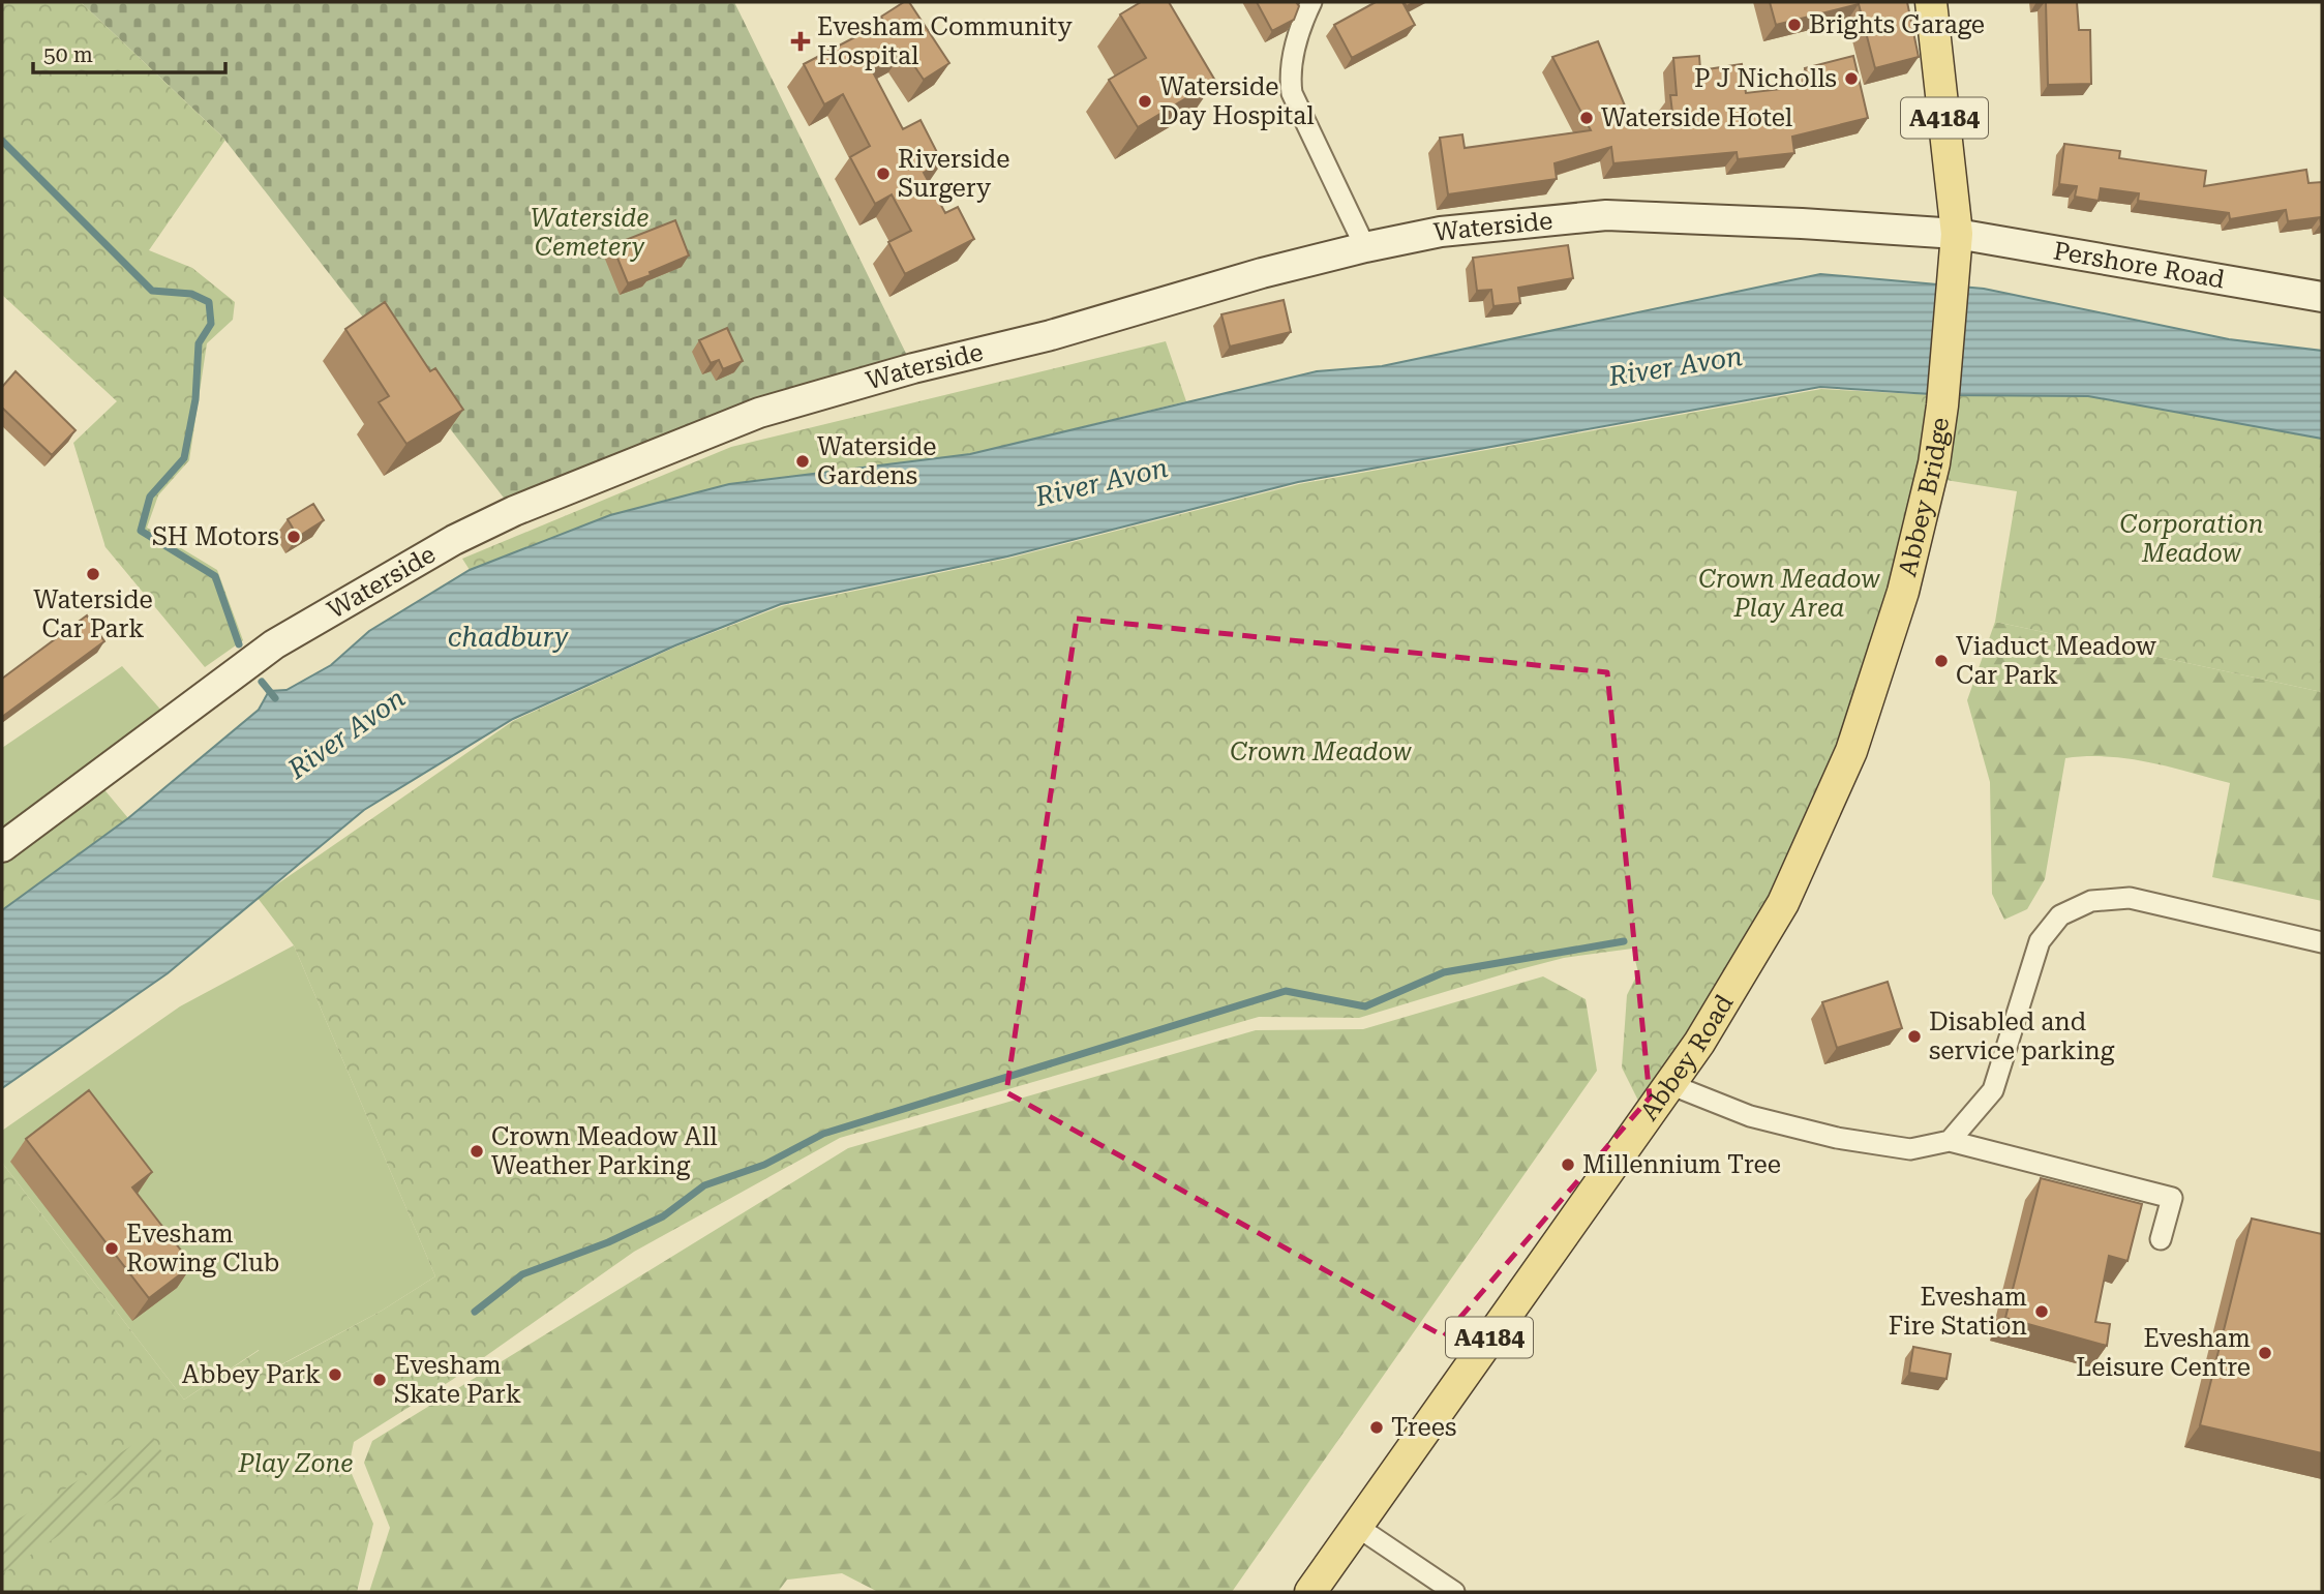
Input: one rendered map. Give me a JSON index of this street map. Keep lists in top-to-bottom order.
{
  "streets": {
    "main road": [
      "A4184",
      "Waterside",
      "Pershore Road",
      "Abbey Bridge",
      "Abbey Road"
    ]
  },
  "crossings": [
    ["A4184", "Waterside"],
    ["A4184", "Pershore Road"],
    ["A4184", "Abbey Bridge"],
    ["Waterside", "Pershore Road"],
    ["Waterside", "Abbey Bridge"],
    ["Pershore Road", "Abbey Bridge"],
    ["Abbey Bridge", "Abbey Road"]
  ],
  "water": ["River Avon", "chadbury"],
  "parks": [
    "Waterside Cemetery",
    "Corporation Meadow",
    "Crown Meadow Play Area",
    "Crown Meadow",
    "Play Zone"
  ],
  "places": {
    "other": [
      "Brights Garage",
      "P J Nicholls",
      "Waterside Day Hospital",
      "Waterside Hotel",
      "Riverside Surgery",
      "Waterside Gardens",
      "SH Motors",
      "Waterside Car Park",
      "Viaduct Meadow Car Park",
      "Disabled and service parking",
      "Crown Meadow All Weather Parking",
      "Millennium Tree",
      "Evesham Rowing Club",
      "Evesham Fire Station",
      "Evesham Leisure Centre",
      "Abbey Park",
      "Evesham Skate Park",
      "Trees"
    ],
    "health": ["Evesham Community Hospital"]
  },
  "scale_bar": "50 m"
}
